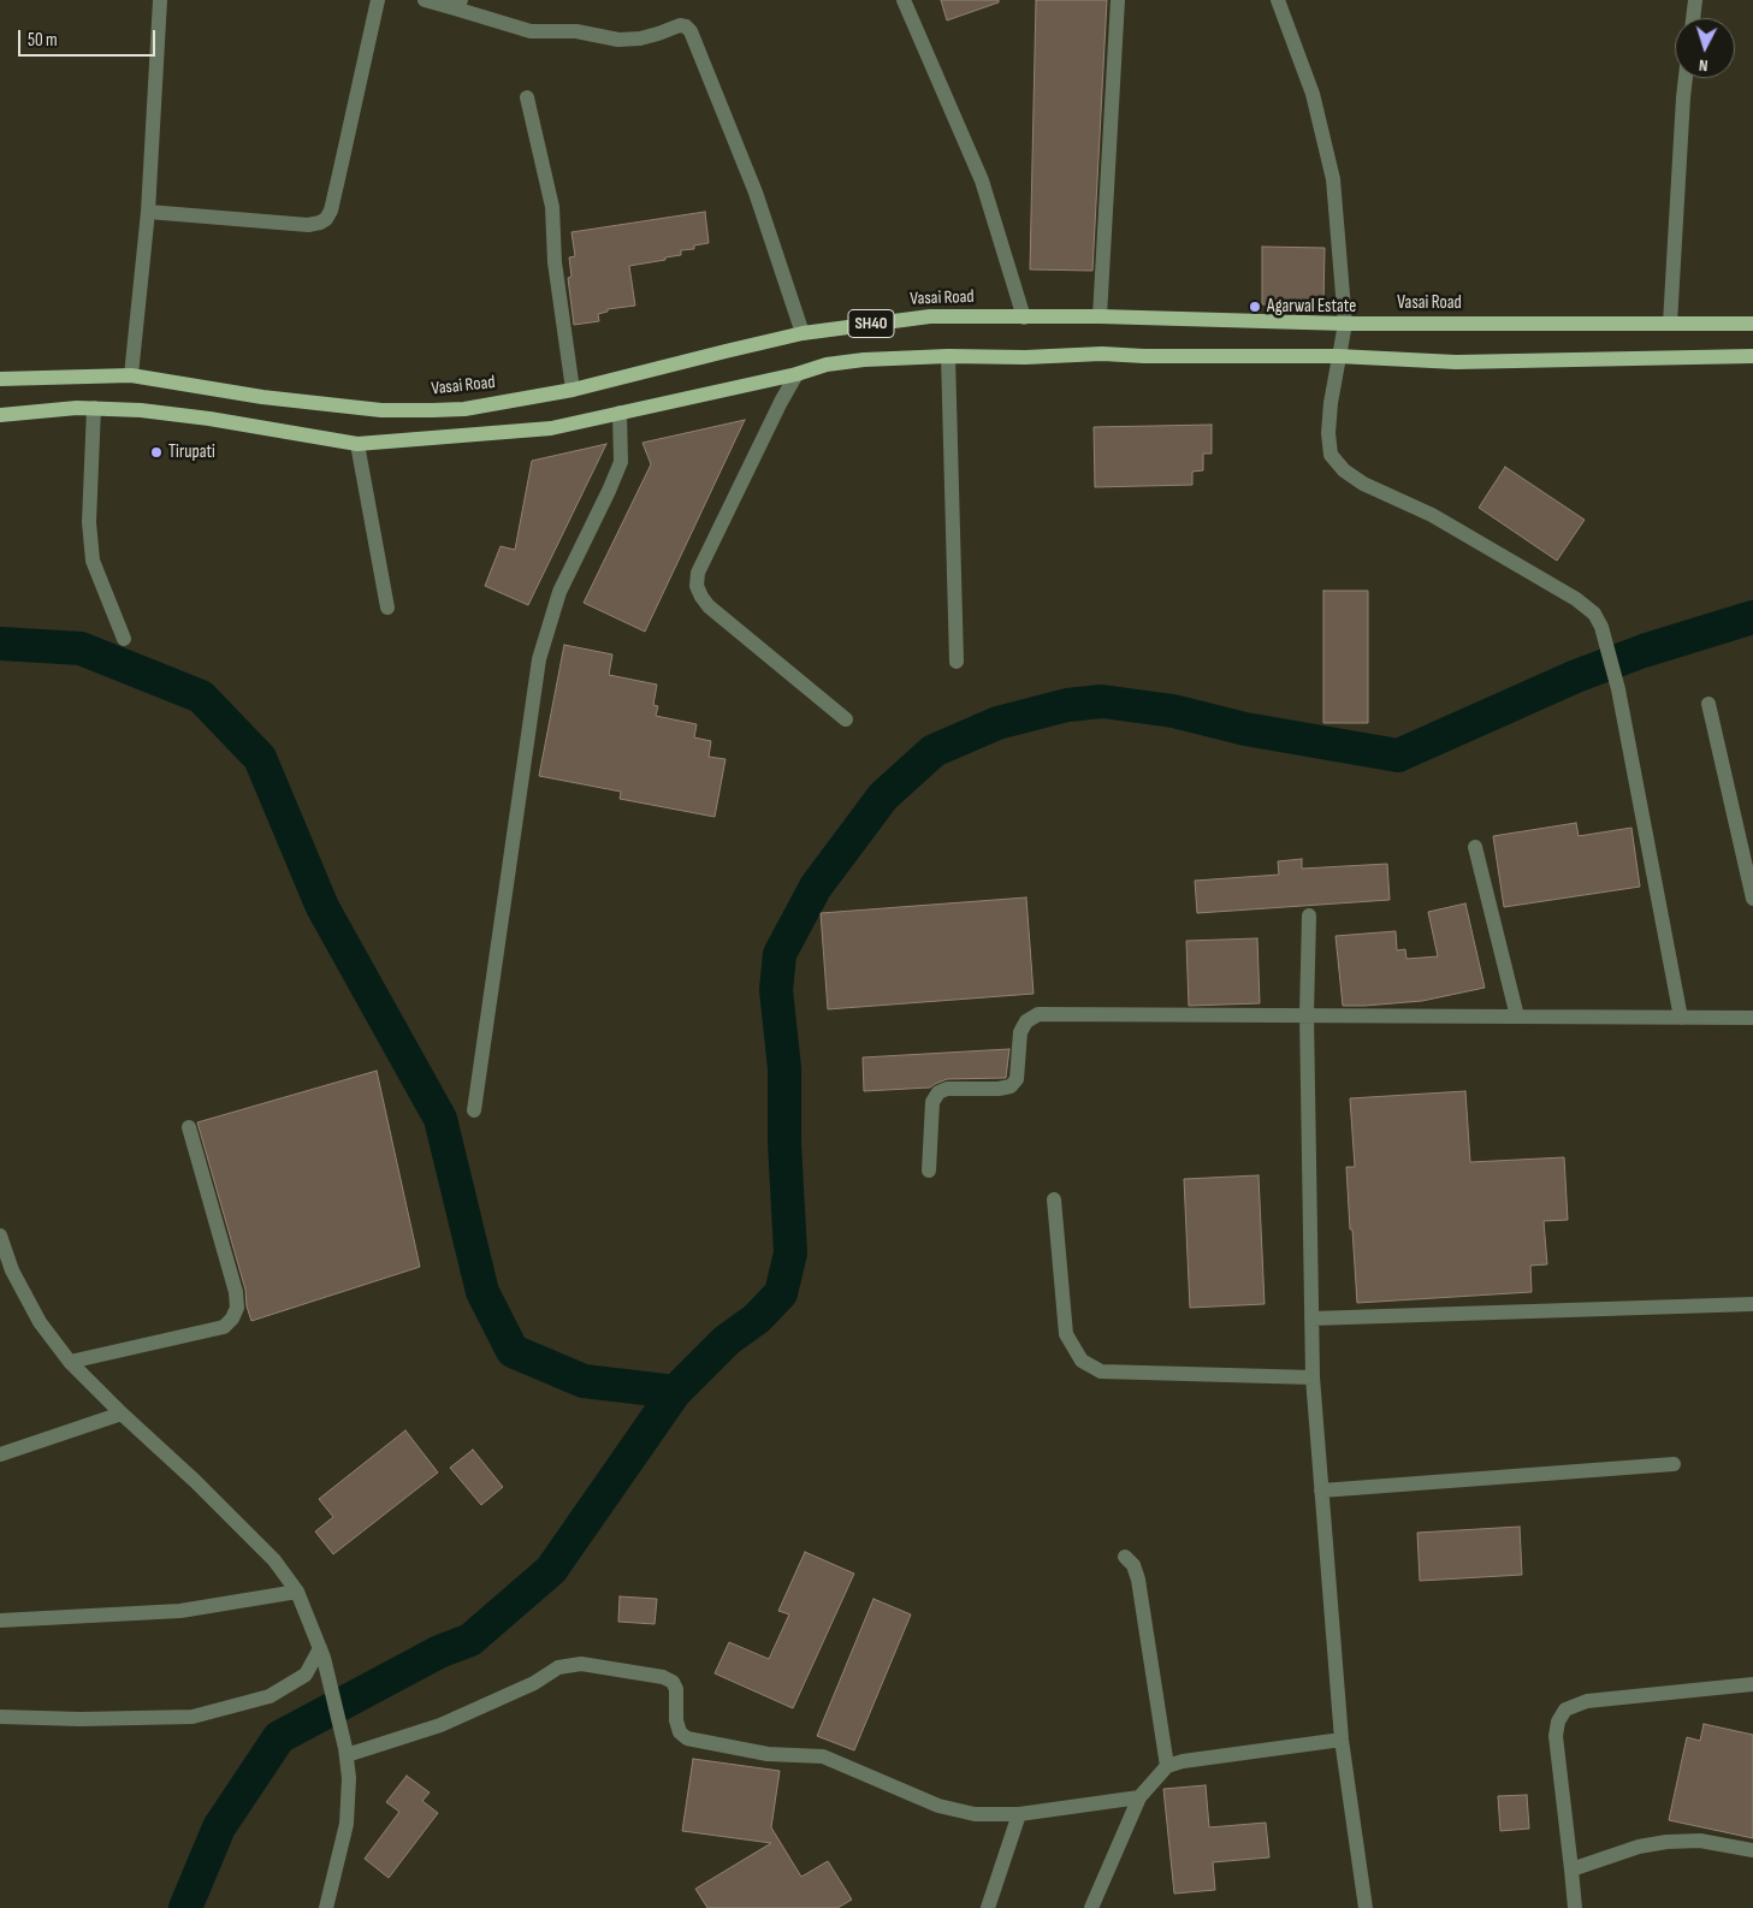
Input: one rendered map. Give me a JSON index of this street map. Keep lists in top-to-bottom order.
{
  "streets": {
    "main road": ["Vasai Road", "SH40"]
  },
  "places": ["Agarwal Estate", "Tirupati"],
  "scale_bar": "50 m",
  "north": "bottom"
}
